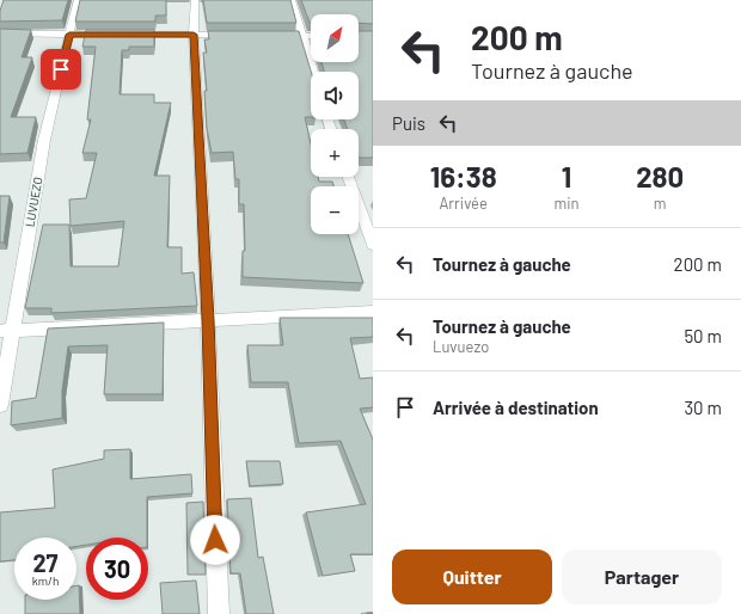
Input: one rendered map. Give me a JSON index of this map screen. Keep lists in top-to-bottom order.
{
  "streets": {
    "street": ["LUVUEZO"]
  },
  "north": "top right",
  "page": {
    "turn": ["200 m", "Tournez à gauche"],
    "map_buttons": ["+", "−"],
    "then": "Puis",
    "eta": [
      "16:38",
      "Arrivée",
      "1",
      "min",
      "280",
      "m"
    ],
    "list": [
      {
        "name": "Tournez à gauche",
        "value": "200 m"
      },
      {
        "name": "Tournez à gauche",
        "note": "Luvuezo",
        "value": "50 m"
      },
      {
        "name": "Arrivée à destination",
        "value": "30 m"
      }
    ],
    "speed": "27 km/h",
    "limit": "30",
    "buttons": ["Quitter", "Partager"]
  }
}
